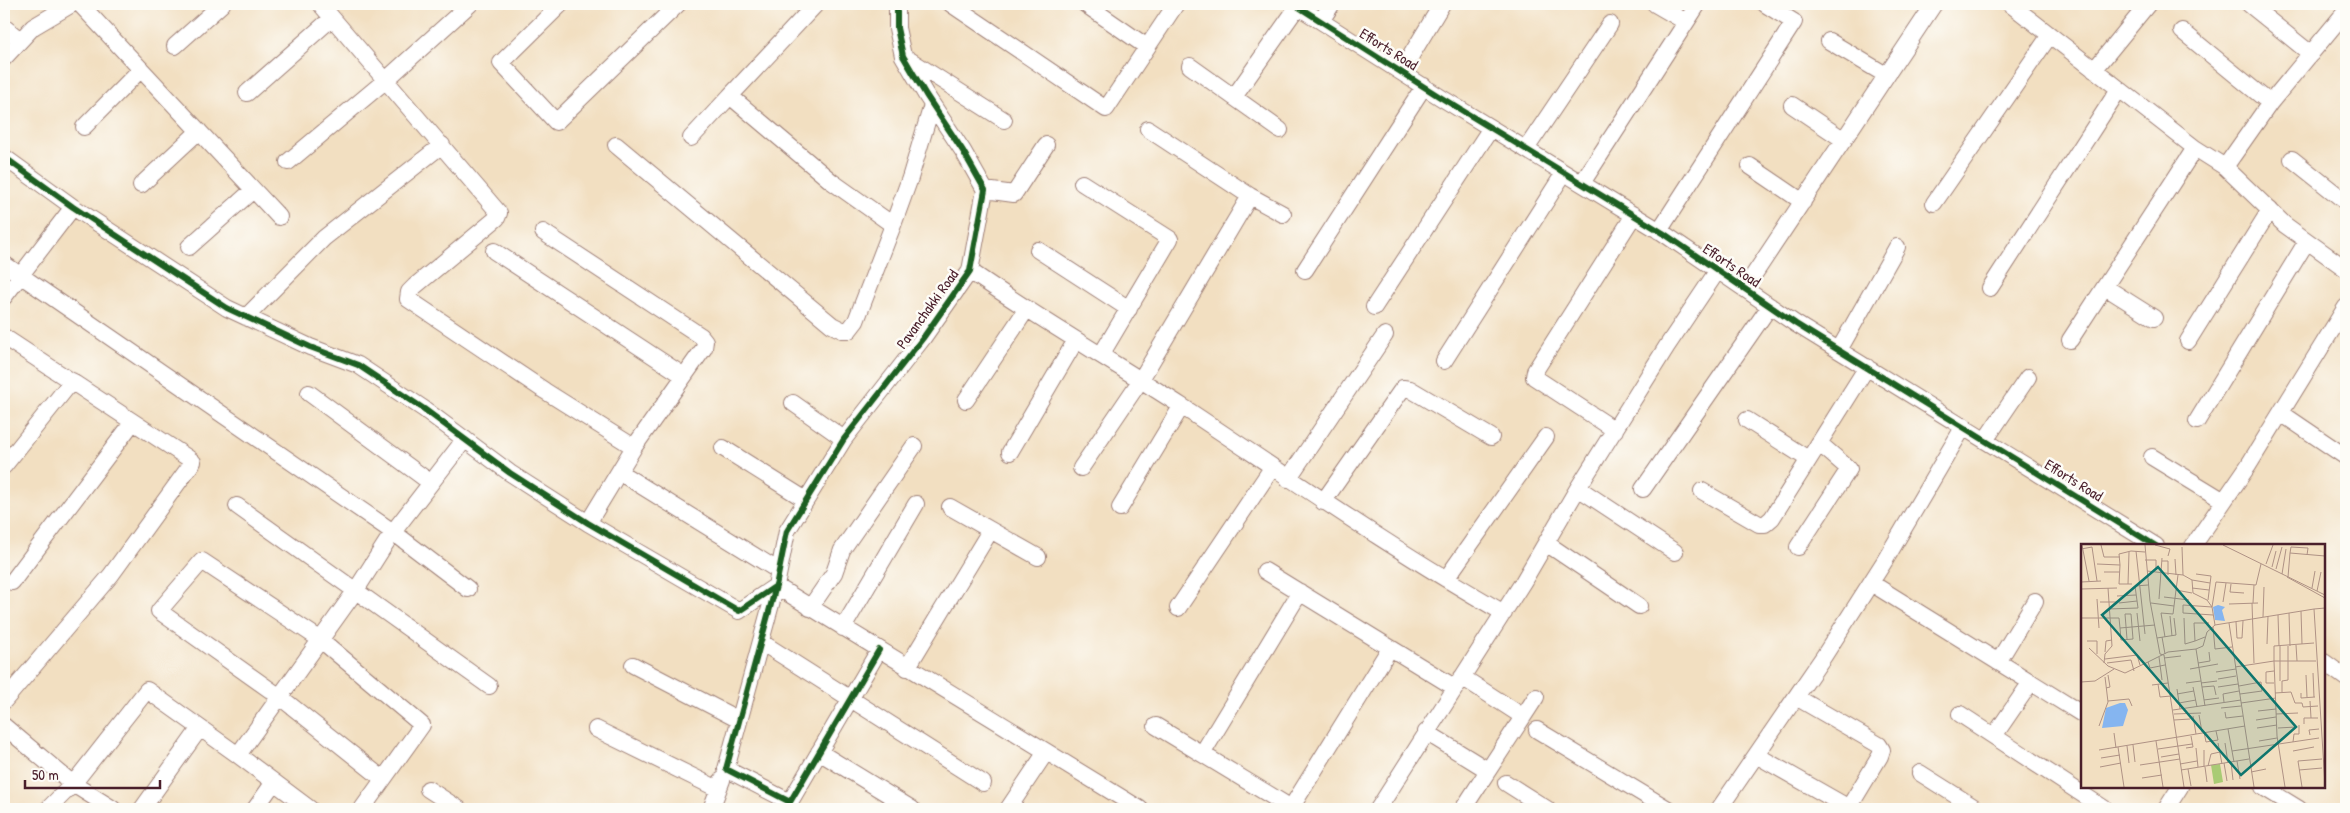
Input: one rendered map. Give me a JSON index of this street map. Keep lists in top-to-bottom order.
{
  "streets": {
    "street": ["Efforts Road", "Pavanchakki Road"]
  },
  "scale_bar": "50 m"
}
